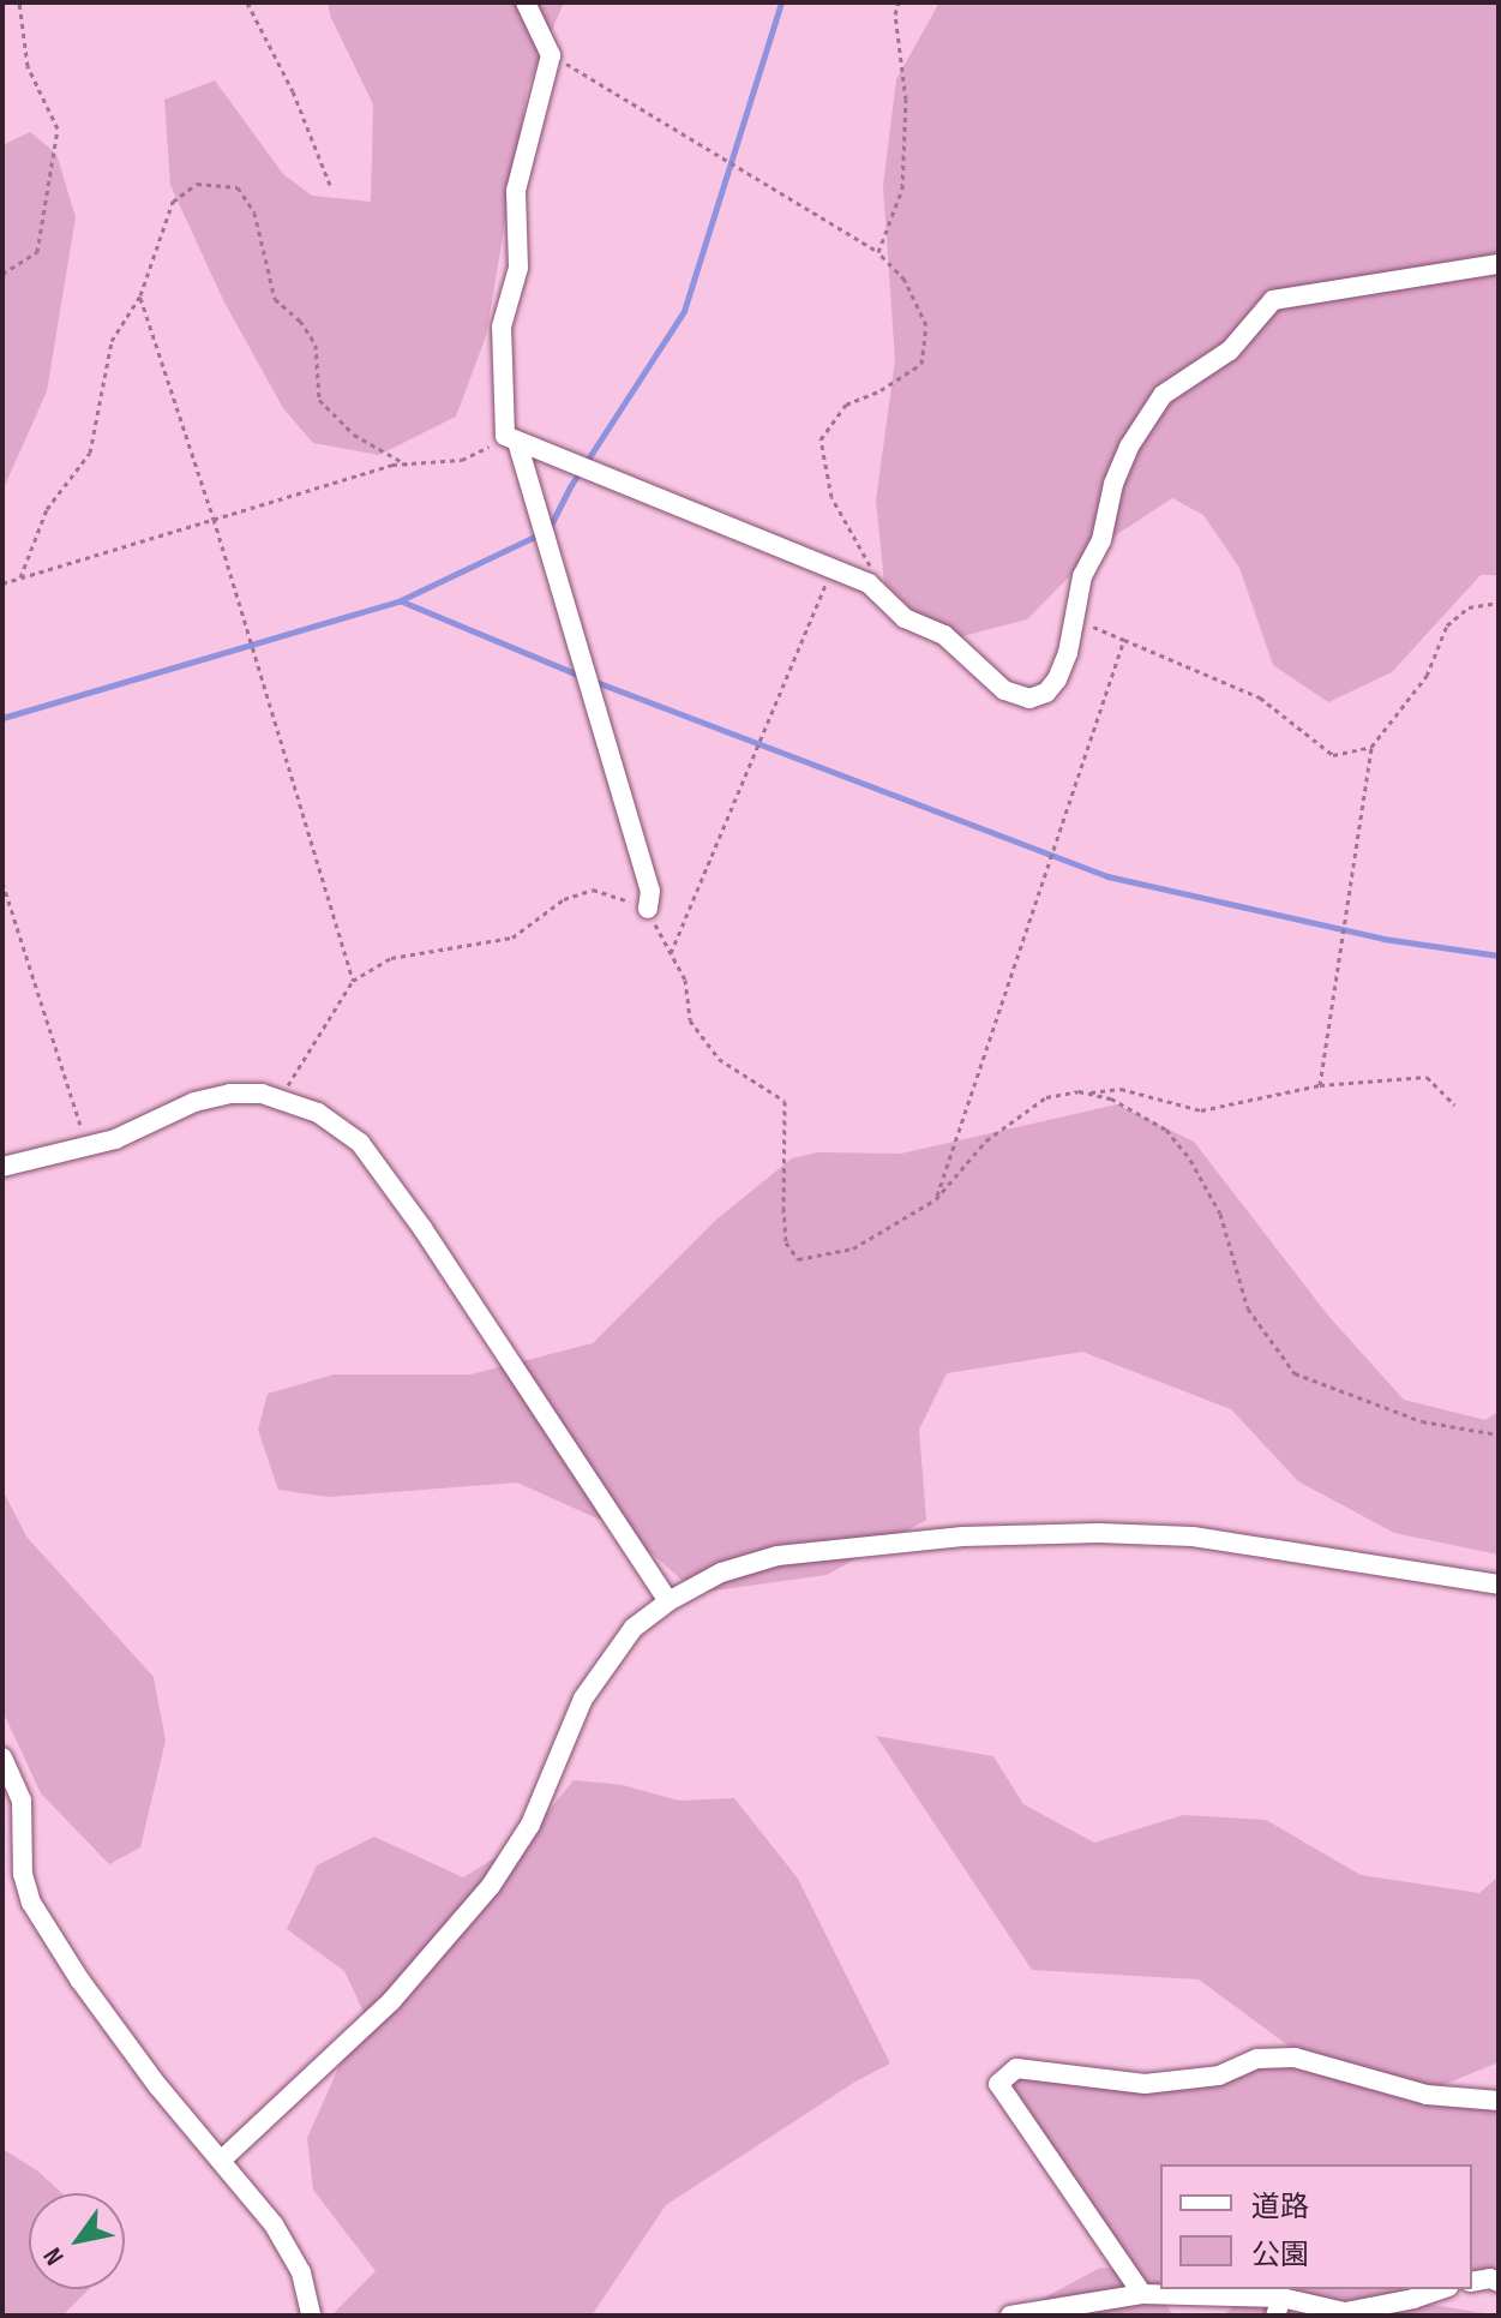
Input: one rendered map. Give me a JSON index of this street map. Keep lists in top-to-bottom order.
{
  "legend": ["道路", "公園"],
  "north": "bottom left"
}
